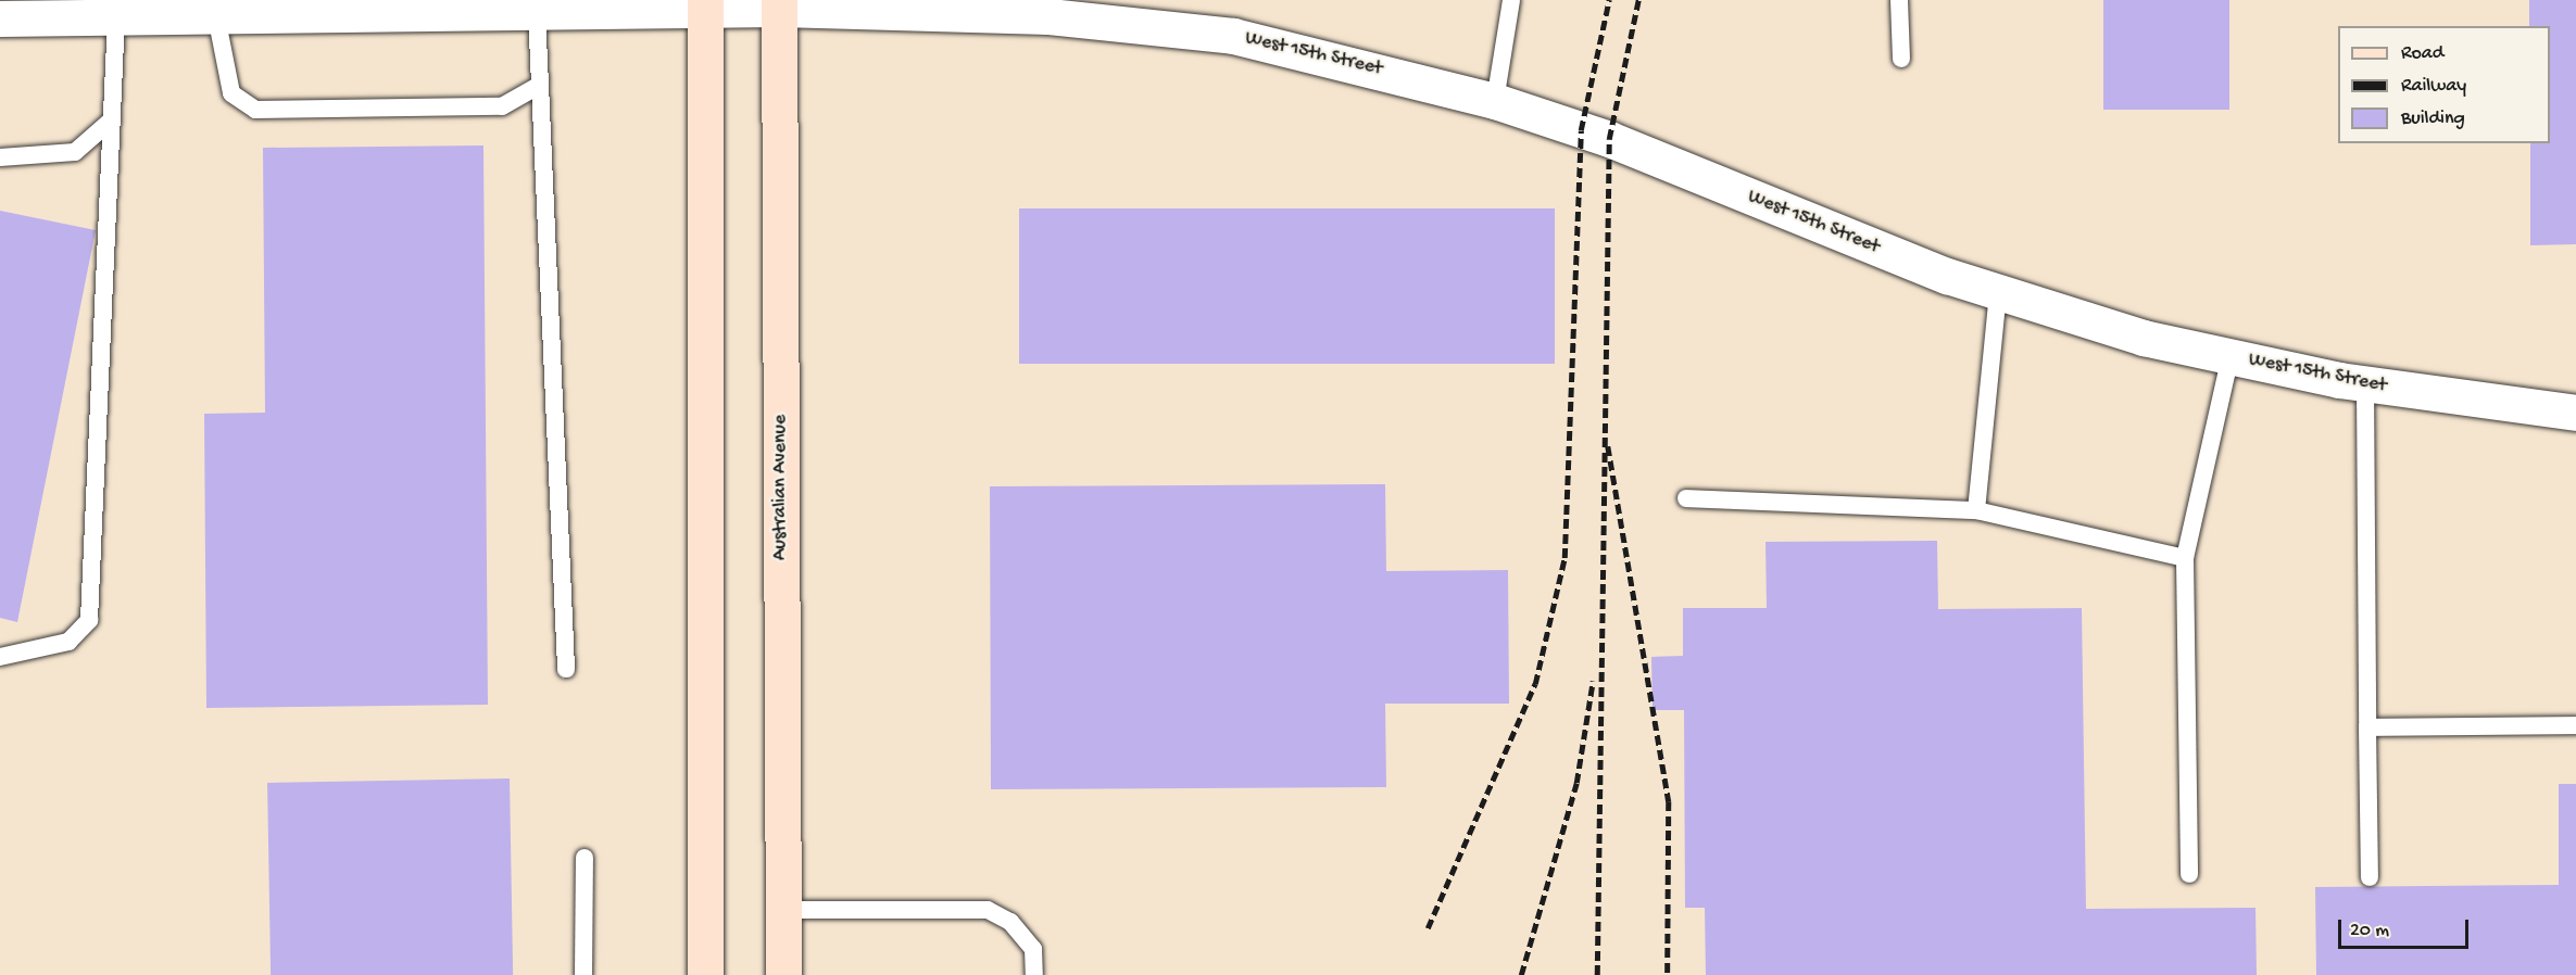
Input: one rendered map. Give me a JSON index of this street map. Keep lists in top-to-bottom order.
{
  "streets": {
    "main road": ["Australian Avenue"],
    "street": ["West 15th Street"]
  },
  "crossings": [
    ["West 15th Street", "Australian Avenue"]
  ],
  "legend": ["Road", "Railway", "Building"],
  "scale_bar": "20 m"
}
